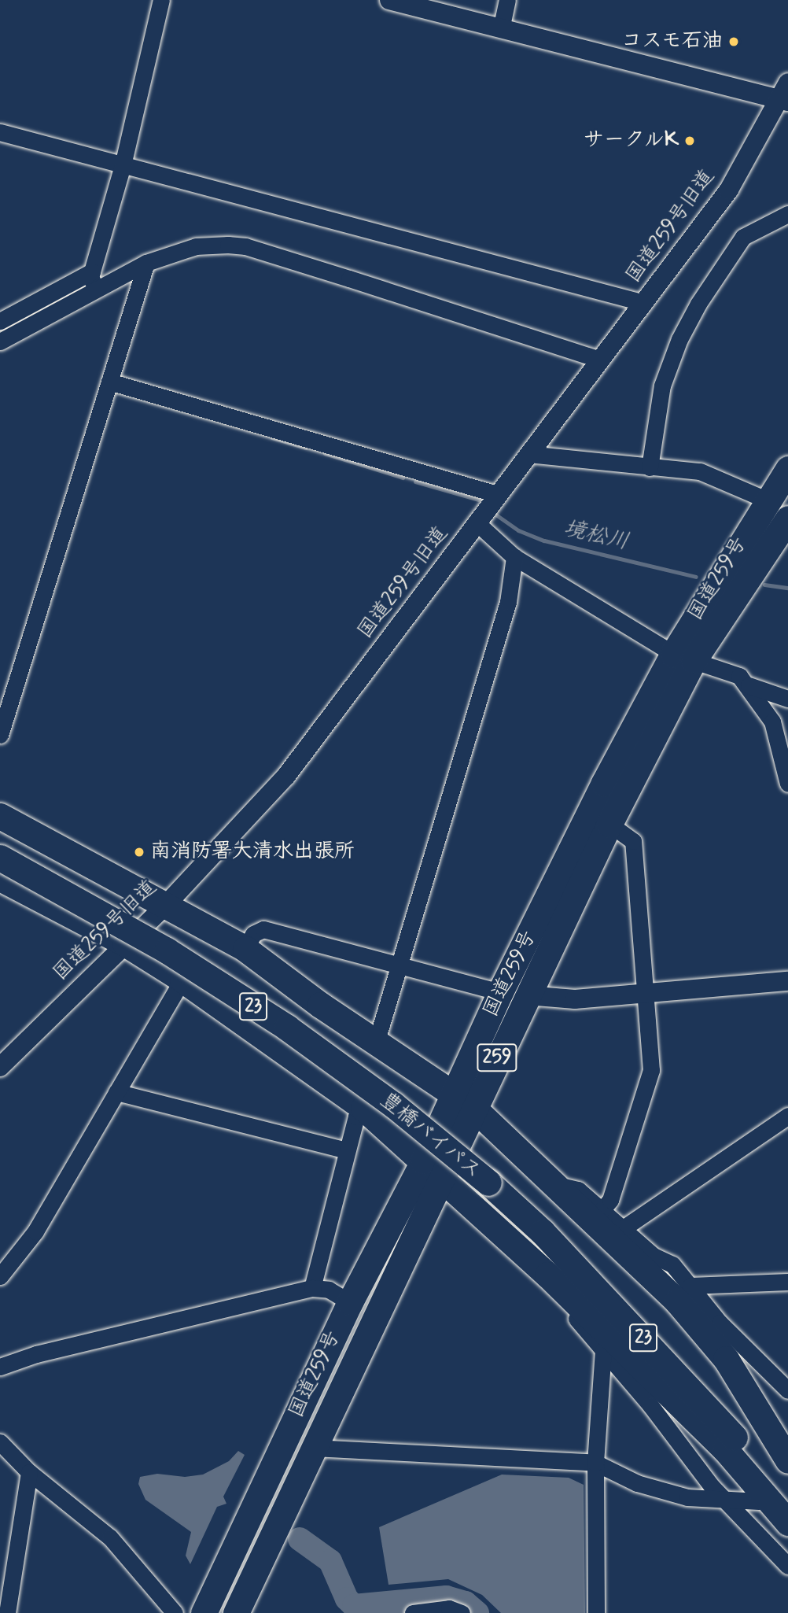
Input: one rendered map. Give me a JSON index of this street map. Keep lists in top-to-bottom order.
{
  "streets": {
    "highway": [
      "国道259号",
      "23",
      "259",
      "豊橋バイパス"
    ],
    "street": ["国道259号旧道"]
  },
  "crossings": [
    ["国道259号旧道", "23"],
    ["国道259号", "23"]
  ],
  "water": ["境松川"],
  "places": ["コスモ石油", "サークルK", "南消防署大清水出張所"]
}
